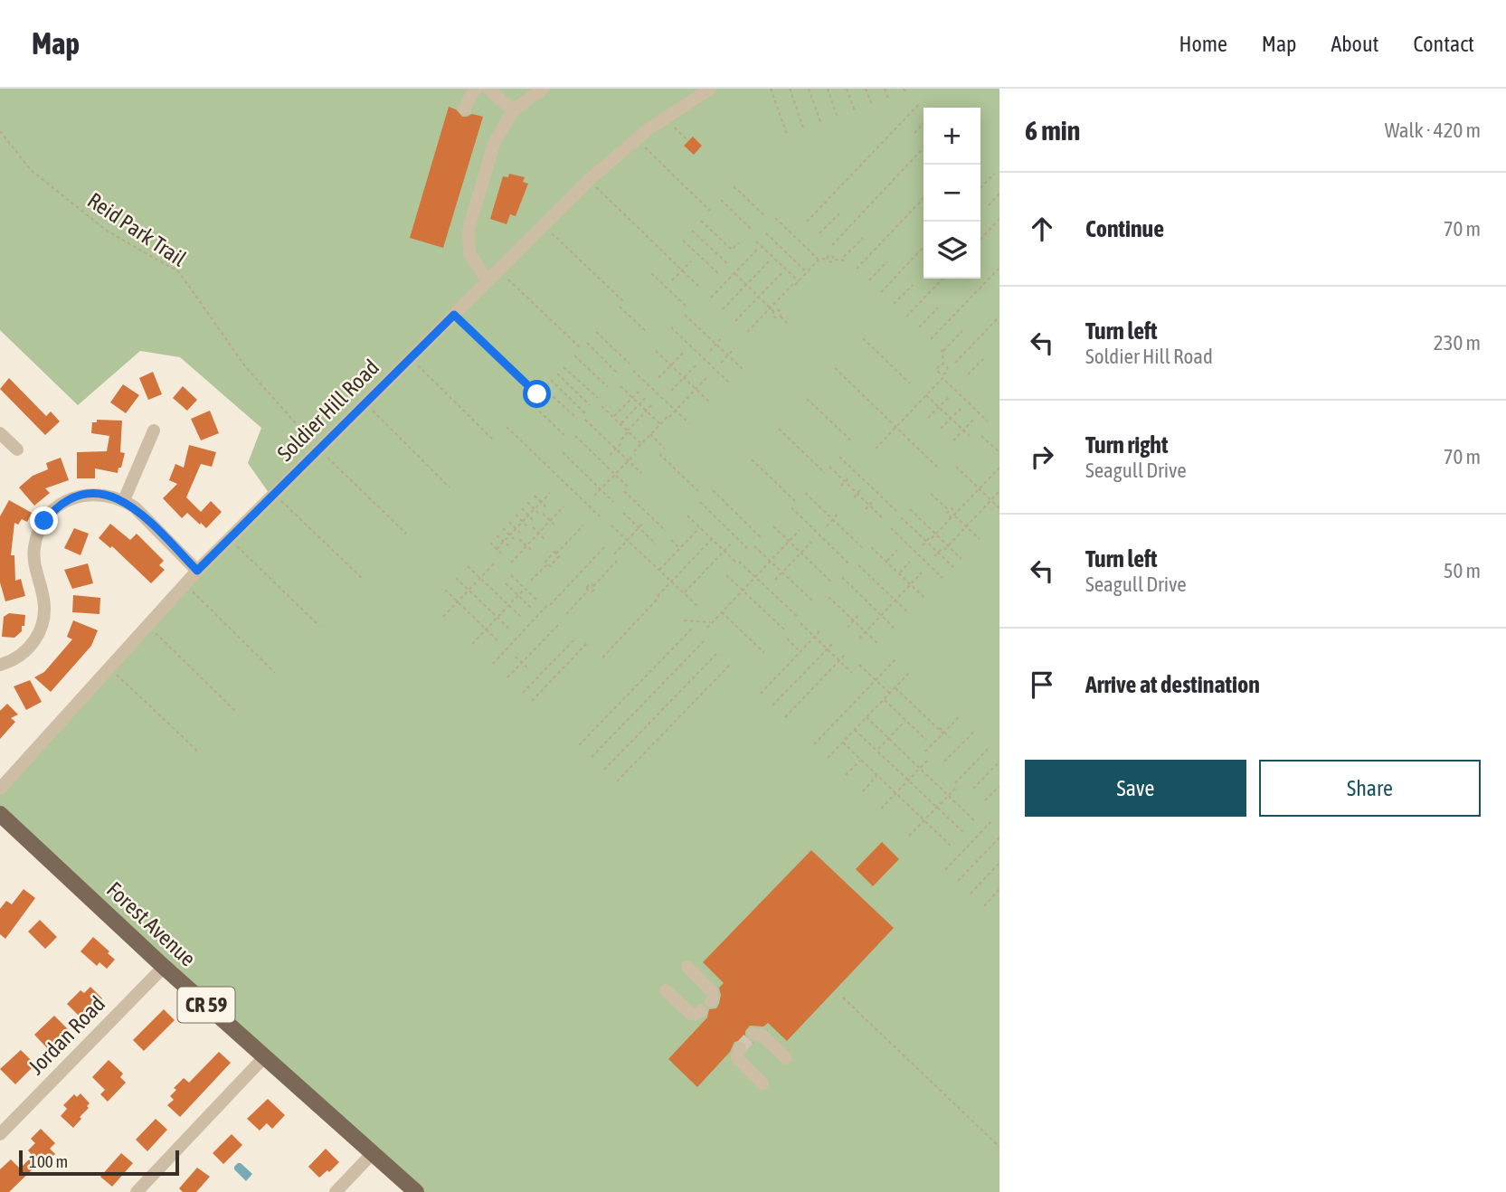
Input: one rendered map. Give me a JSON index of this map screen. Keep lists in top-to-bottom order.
{
  "streets": {
    "main road": ["Forest Avenue", "CR 59"],
    "street": ["Soldier Hill Road", "Jordan Road"],
    "path": ["Reid Park Trail"]
  },
  "crossings": [
    ["Reid Park Trail", "Soldier Hill Road"],
    ["Forest Avenue", "Jordan Road"]
  ],
  "scale_bar": "100 m",
  "page": {
    "header": "Map",
    "nav": [
      "Home",
      "Map",
      "About",
      "Contact"
    ],
    "heading": ["6 min", "Walk · 420 m"],
    "map_buttons": ["+", "−"],
    "list": [
      ["Continue", "70 m"],
      ["Turn left", "Soldier Hill Road", "230 m"],
      ["Turn right", "Seagull Drive", "70 m"],
      ["Turn left", "Seagull Drive", "50 m"],
      "Arrive at destination"
    ],
    "buttons": ["Save", "Share"],
    "scale": "100 m"
  }
}
